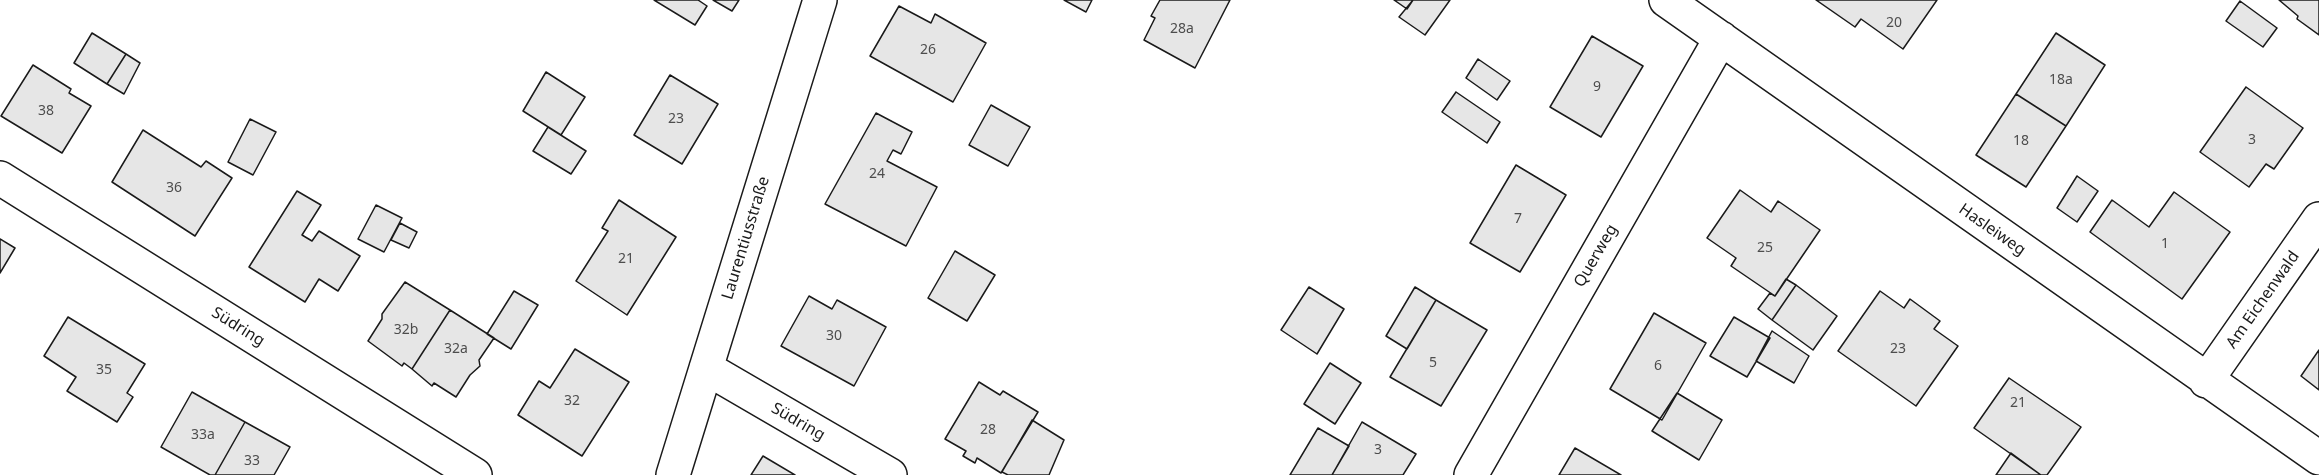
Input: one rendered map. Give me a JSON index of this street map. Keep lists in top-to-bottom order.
{
  "streets": {
    "street": [
      "Hasleiweg",
      "Laurentiusstraße",
      "Querweg",
      "Am Eichenwald",
      "Südring"
    ]
  },
  "crossings": [
    ["Hasleiweg", "Querweg"],
    ["Hasleiweg", "Am Eichenwald"],
    ["Laurentiusstraße", "Südring"]
  ],
  "house_numbers": [
    "20",
    "28a",
    "26",
    "18a",
    "9",
    "38",
    "23",
    "3",
    "18",
    "24",
    "36",
    "7",
    "1",
    "25",
    "21",
    "32b",
    "30",
    "32a",
    "23",
    "5",
    "6",
    "35",
    "32",
    "21",
    "28",
    "33a",
    "3",
    "33"
  ]
}
